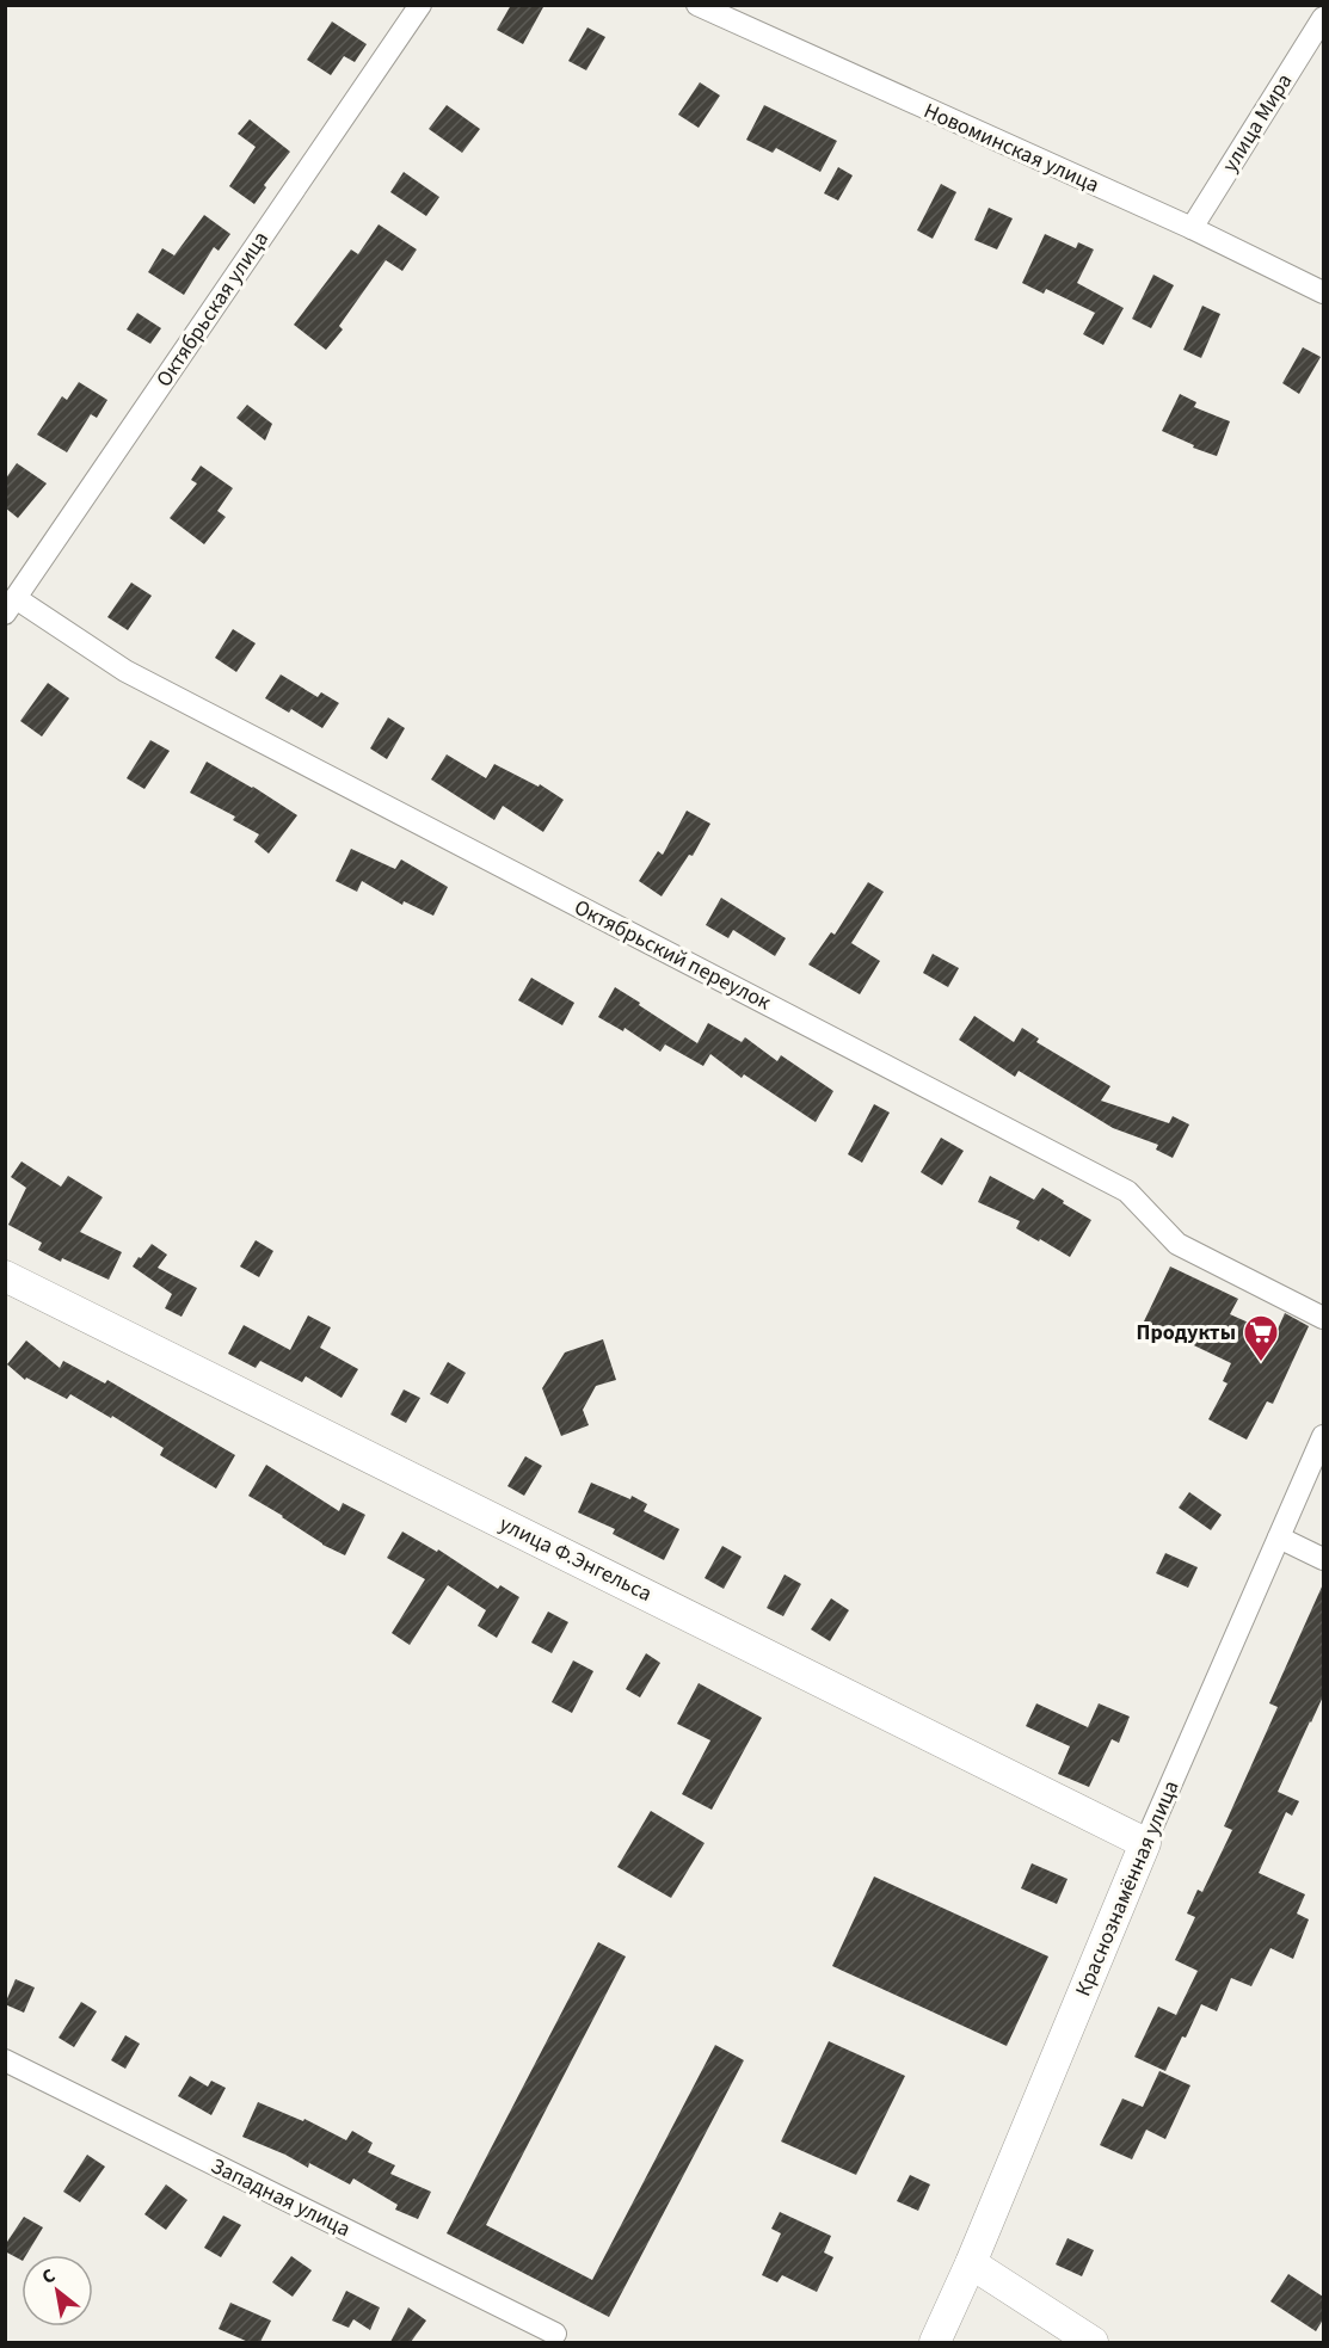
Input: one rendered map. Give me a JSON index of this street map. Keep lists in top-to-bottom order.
{
  "streets": {
    "main road": ["улица Ф.Энгельса", "Краснознамённая улица"],
    "street": [
      "улица Мира",
      "Новоминская улица",
      "Октябрьская улица",
      "Октябрьский переулок",
      "Западная улица"
    ]
  },
  "crossings": [
    ["улица Мира", "Новоминская улица"],
    ["Октябрьская улица", "Октябрьский переулок"],
    ["улица Ф.Энгельса", "Краснознамённая улица"]
  ],
  "places": {
    "supermarket": ["Продукты"]
  },
  "north": "top left"
}
